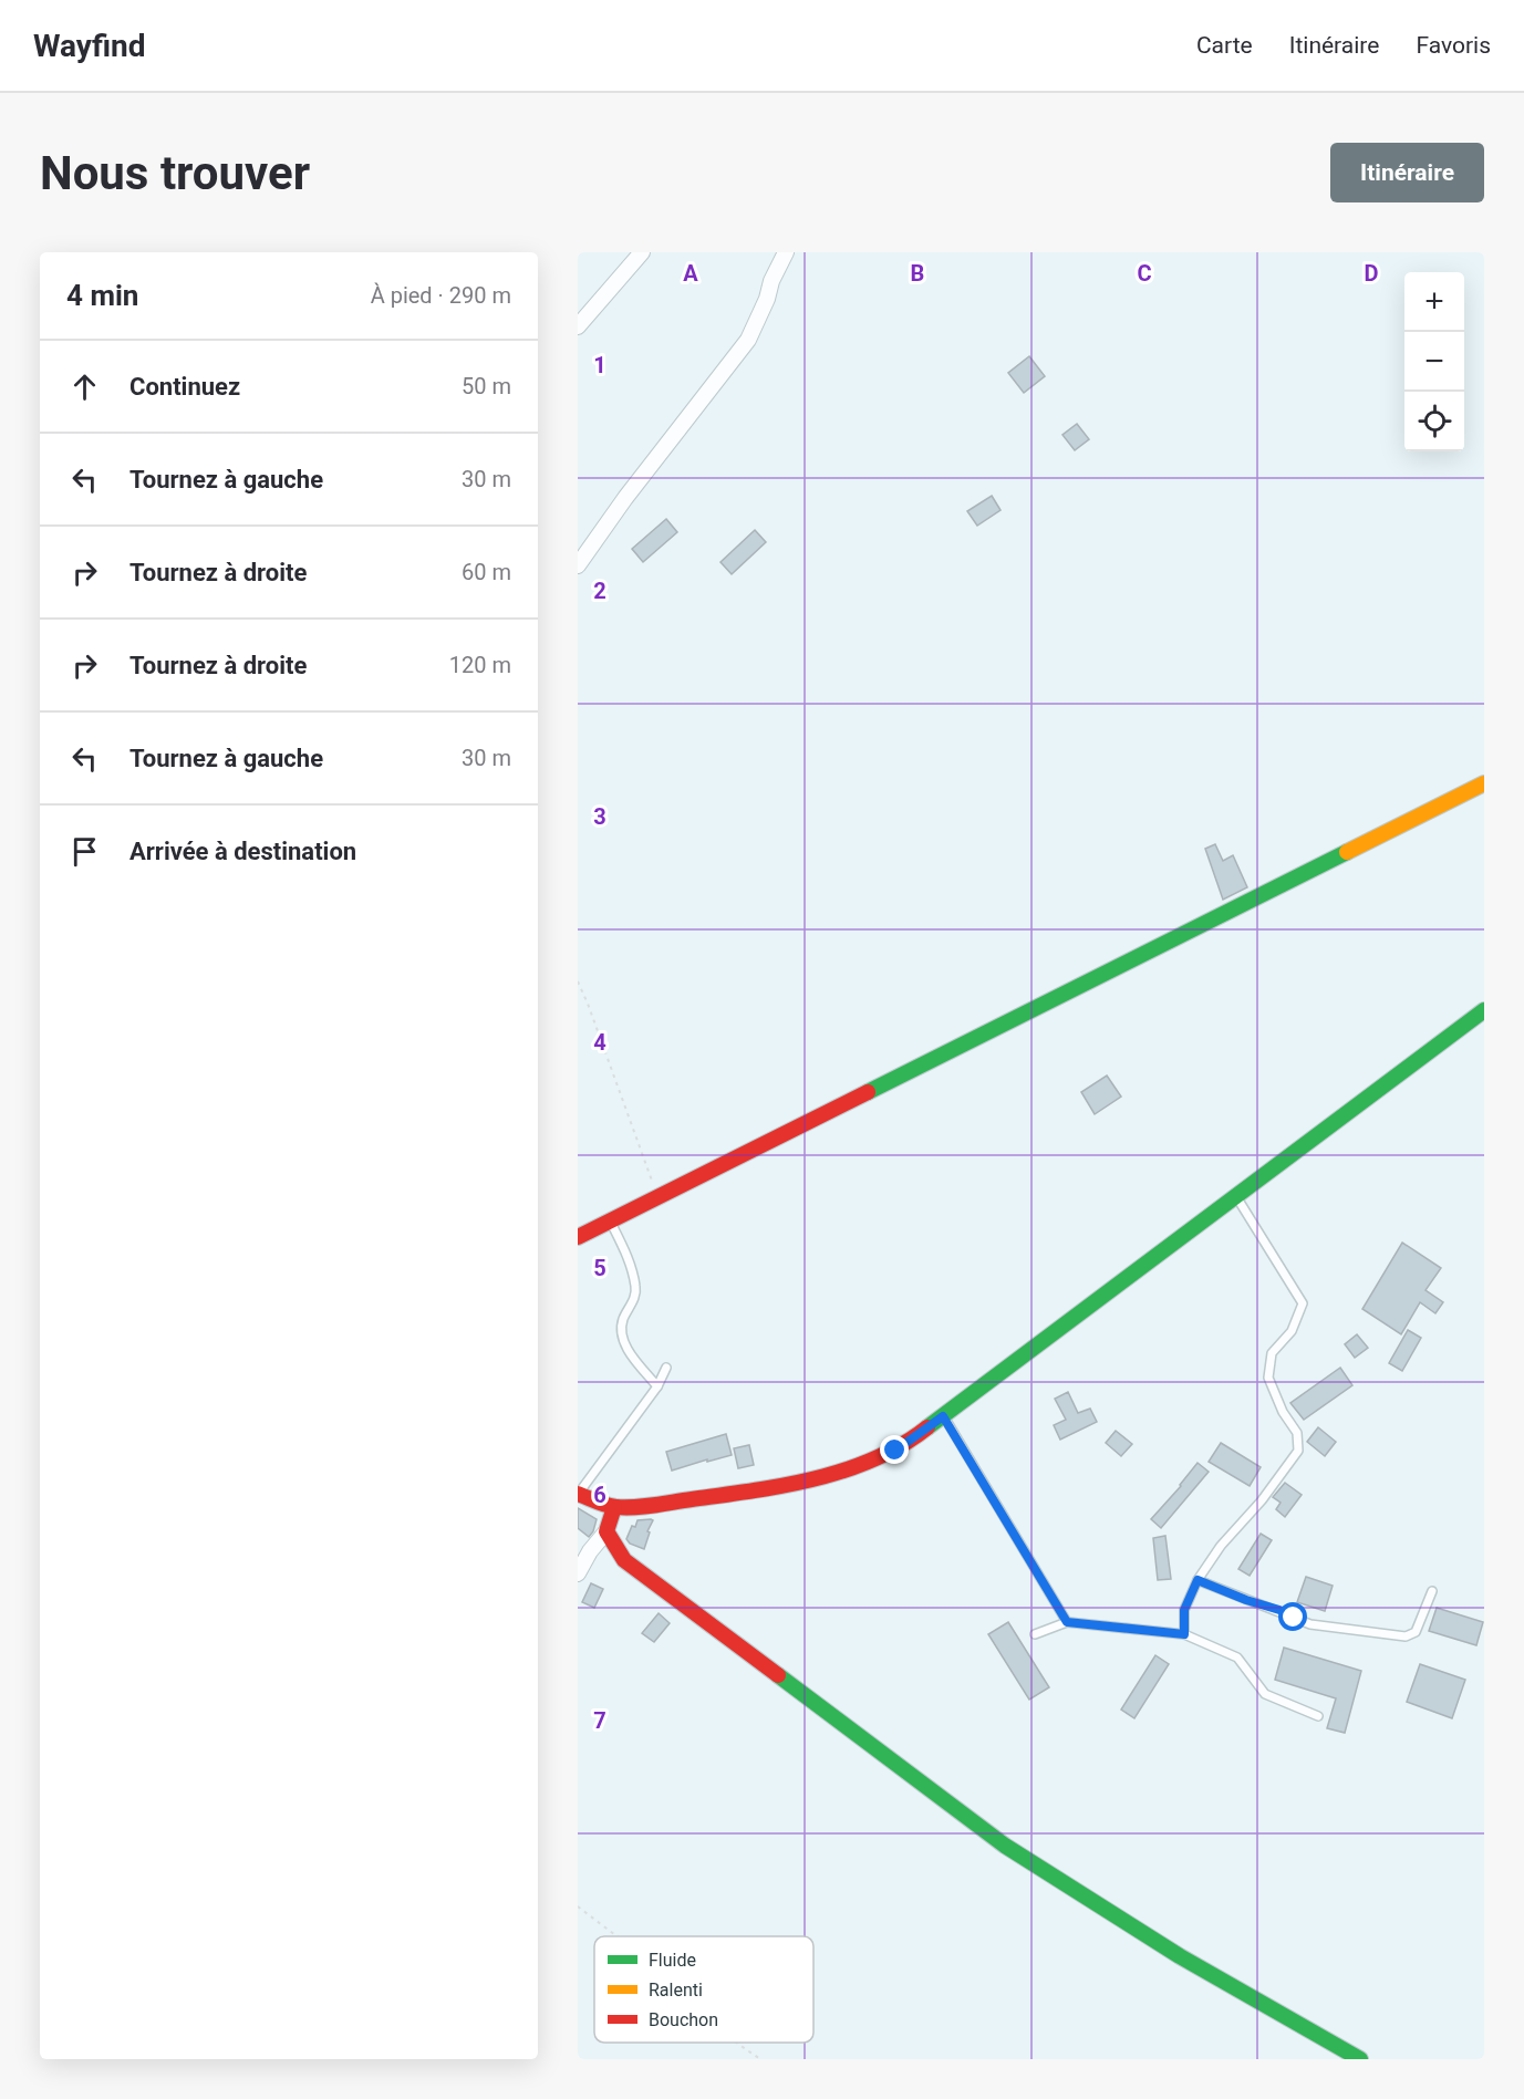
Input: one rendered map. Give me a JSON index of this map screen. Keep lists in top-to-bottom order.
{
  "legend": ["Fluide", "Ralenti", "Bouchon"],
  "page": {
    "header": "Wayfind",
    "nav": ["Carte", "Itinéraire", "Favoris"],
    "buttons": "Itinéraire",
    "title": "Nous trouver",
    "heading": ["4 min", "À pied · 290 m"],
    "map_buttons": ["+", "−"],
    "list": [
      ["Continuez", "50 m"],
      ["Tournez à gauche", "30 m"],
      ["Tournez à droite", "60 m"],
      ["Tournez à droite", "120 m"],
      ["Tournez à gauche", "30 m"],
      "Arrivée à destination"
    ]
  },
  "grid": {
    "columns": [
      "A",
      "B",
      "C",
      "D"
    ],
    "rows": [
      "1",
      "2",
      "3",
      "4",
      "5",
      "6",
      "7"
    ]
  }
}
